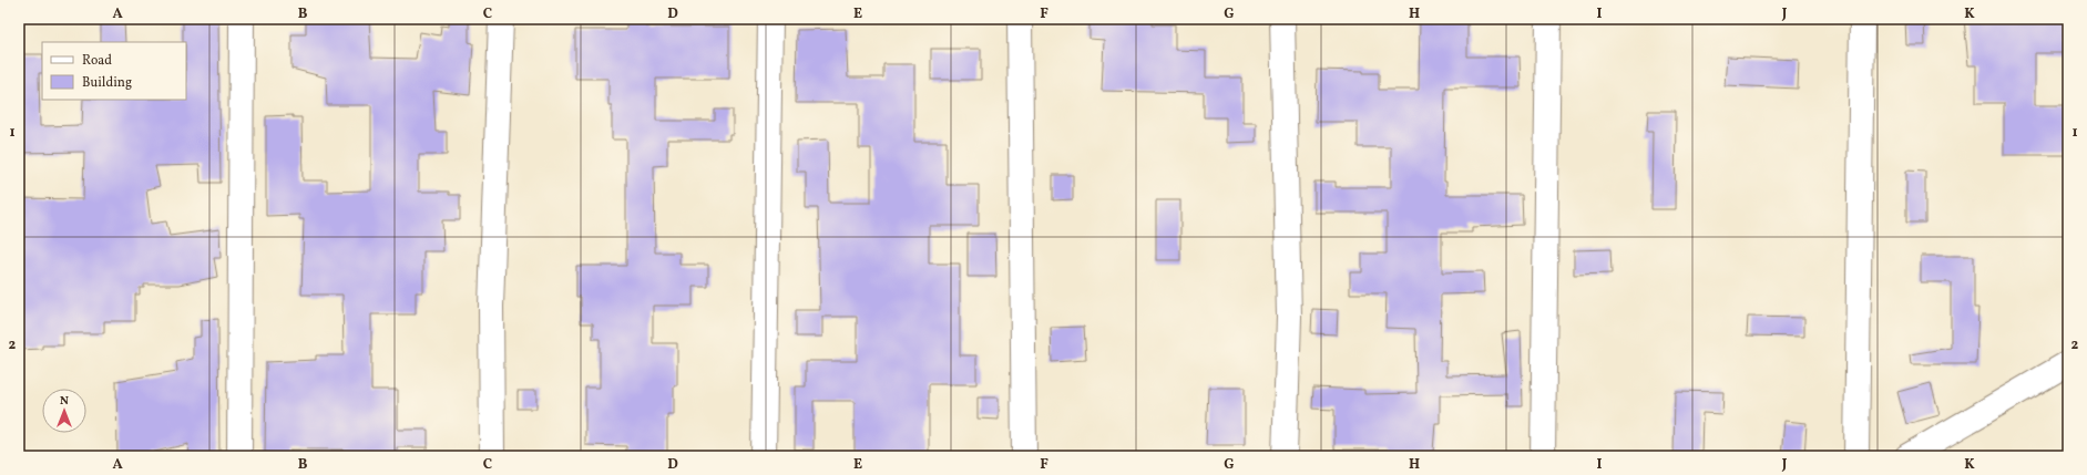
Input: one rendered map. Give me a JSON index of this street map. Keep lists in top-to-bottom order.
{
  "legend": ["Road", "Building"],
  "north": "top",
  "grid": {
    "columns": [
      "A",
      "B",
      "C",
      "D",
      "E",
      "F",
      "G",
      "H",
      "I",
      "J",
      "K"
    ],
    "rows": ["1", "2"]
  }
}
